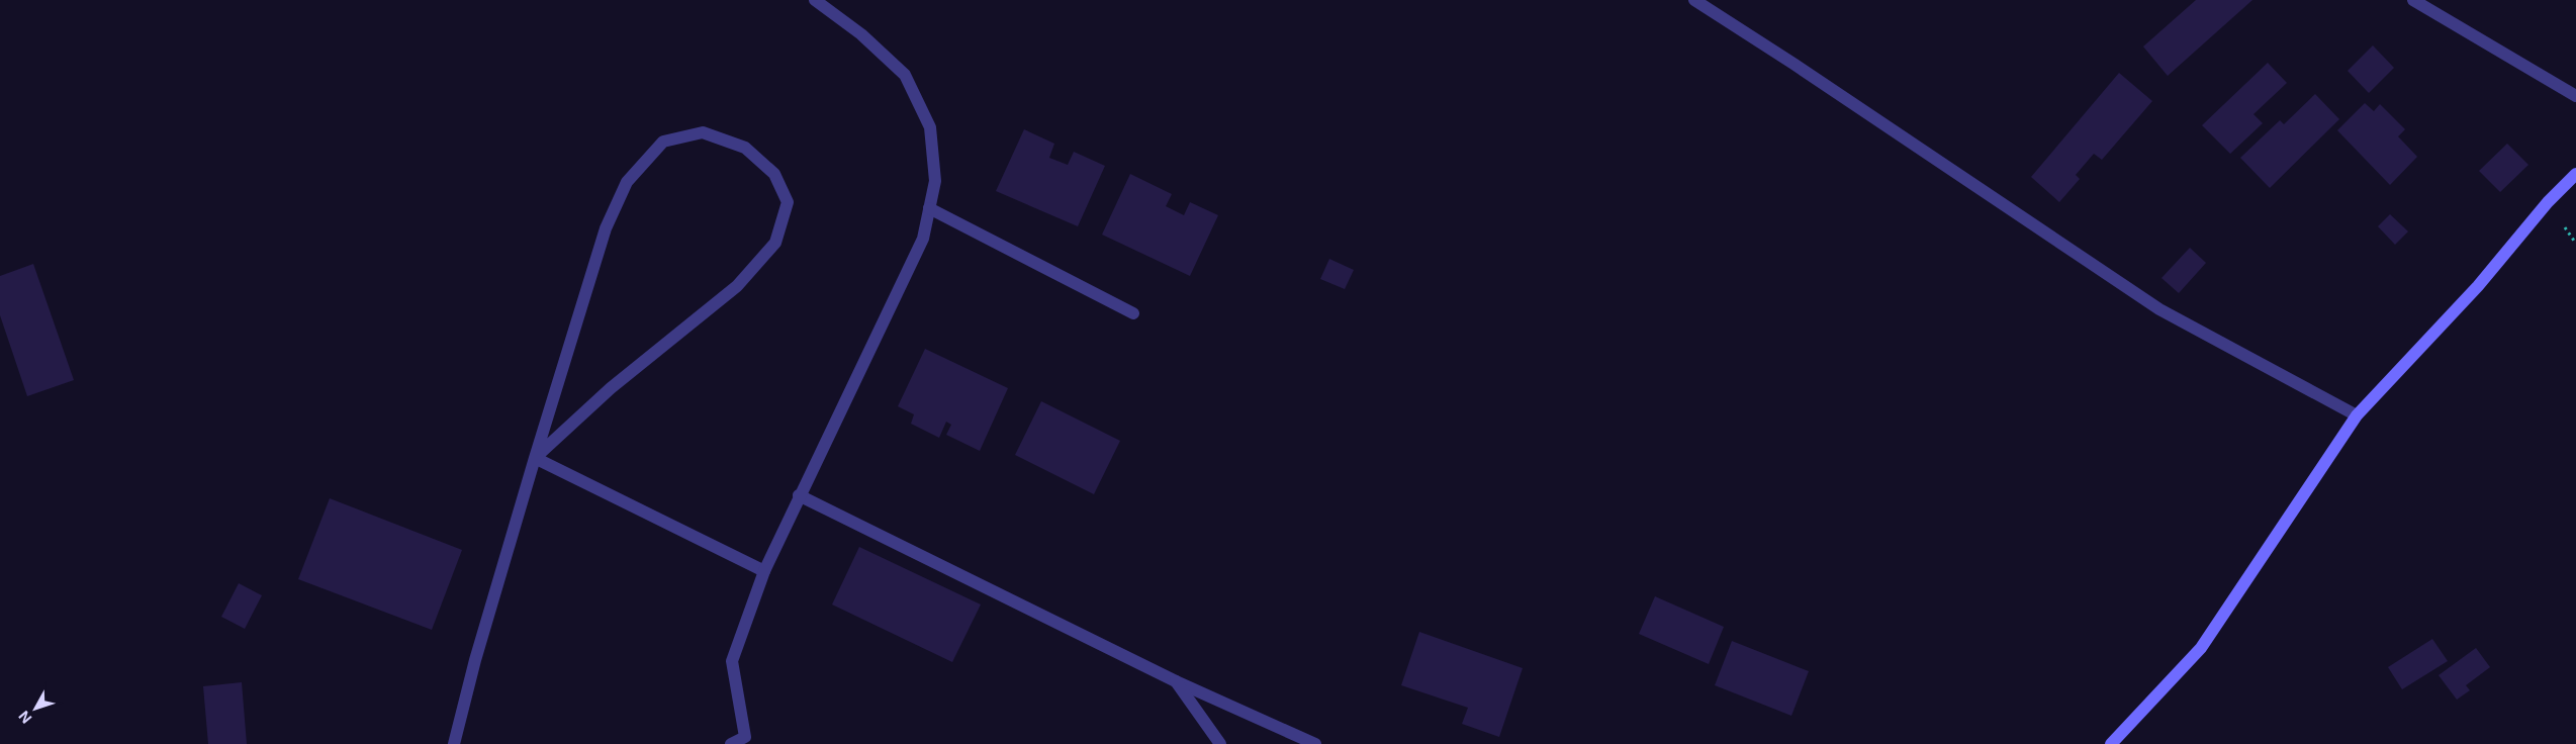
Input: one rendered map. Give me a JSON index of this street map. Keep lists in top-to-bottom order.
{
  "north": "bottom left"
}
